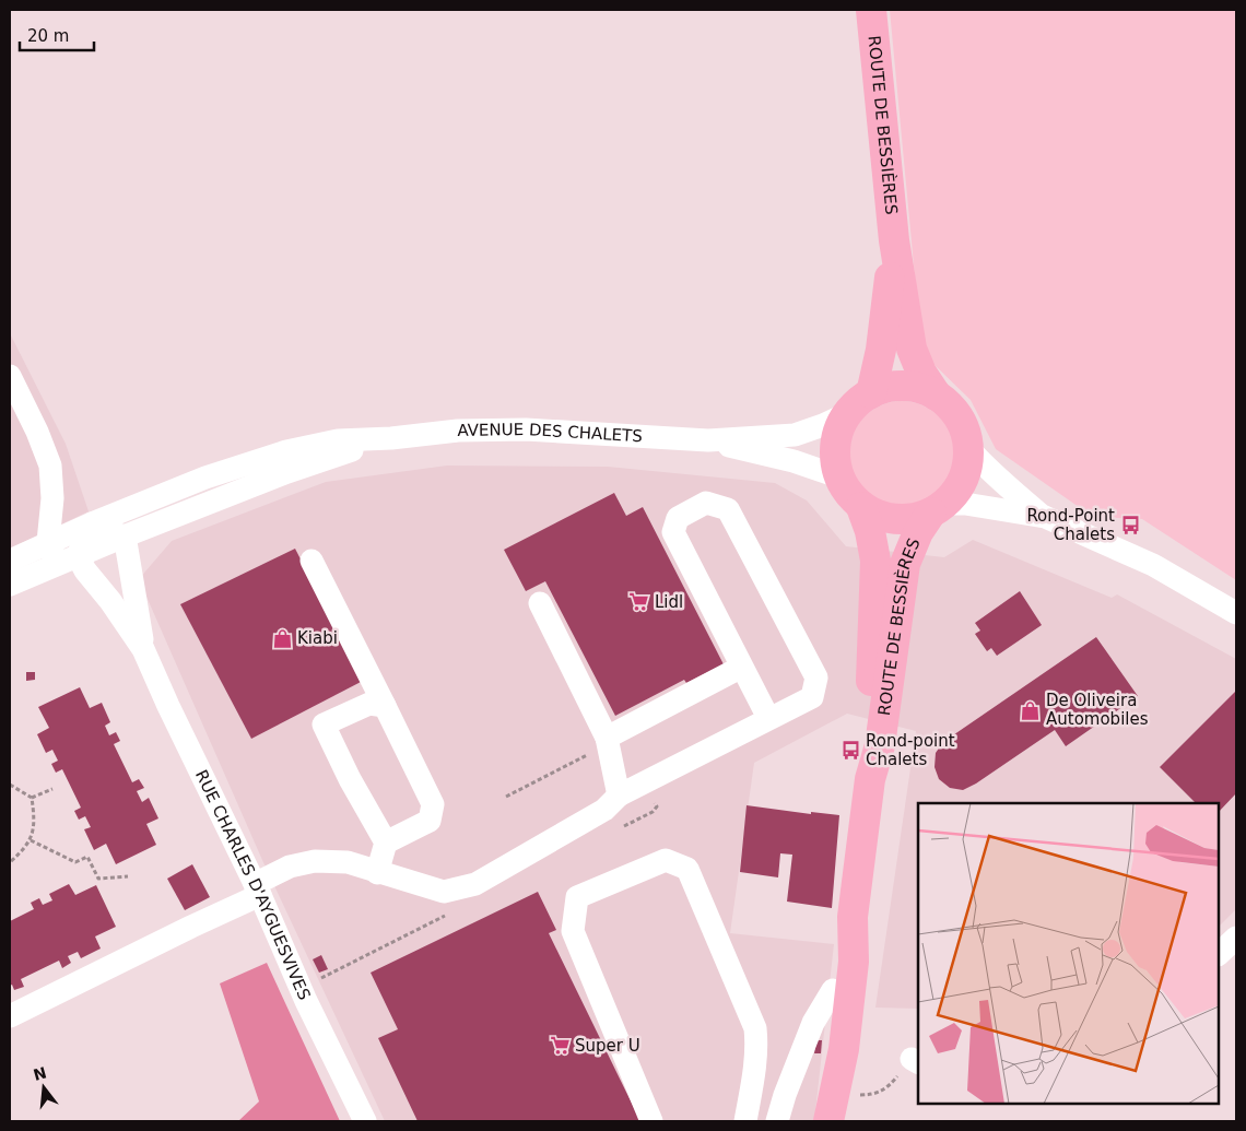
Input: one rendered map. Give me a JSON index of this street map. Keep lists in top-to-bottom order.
{
  "streets": {
    "main road": ["ROUTE DE BESSIÈRES"],
    "street": ["AVENUE DES CHALETS", "RUE CHARLES D'AYGUESVIVES"]
  },
  "crossings": [
    ["ROUTE DE BESSIÈRES", "AVENUE DES CHALETS"],
    ["AVENUE DES CHALETS", "RUE CHARLES D'AYGUESVIVES"]
  ],
  "places": {
    "bus stop": ["Rond-Point Chalets", "Rond-point Chalets"],
    "supermarket": ["Lidl", "Super U"],
    "shop": ["Kiabi", "De Oliveira Automobiles"]
  },
  "scale_bar": "20 m",
  "north": "top"
}
